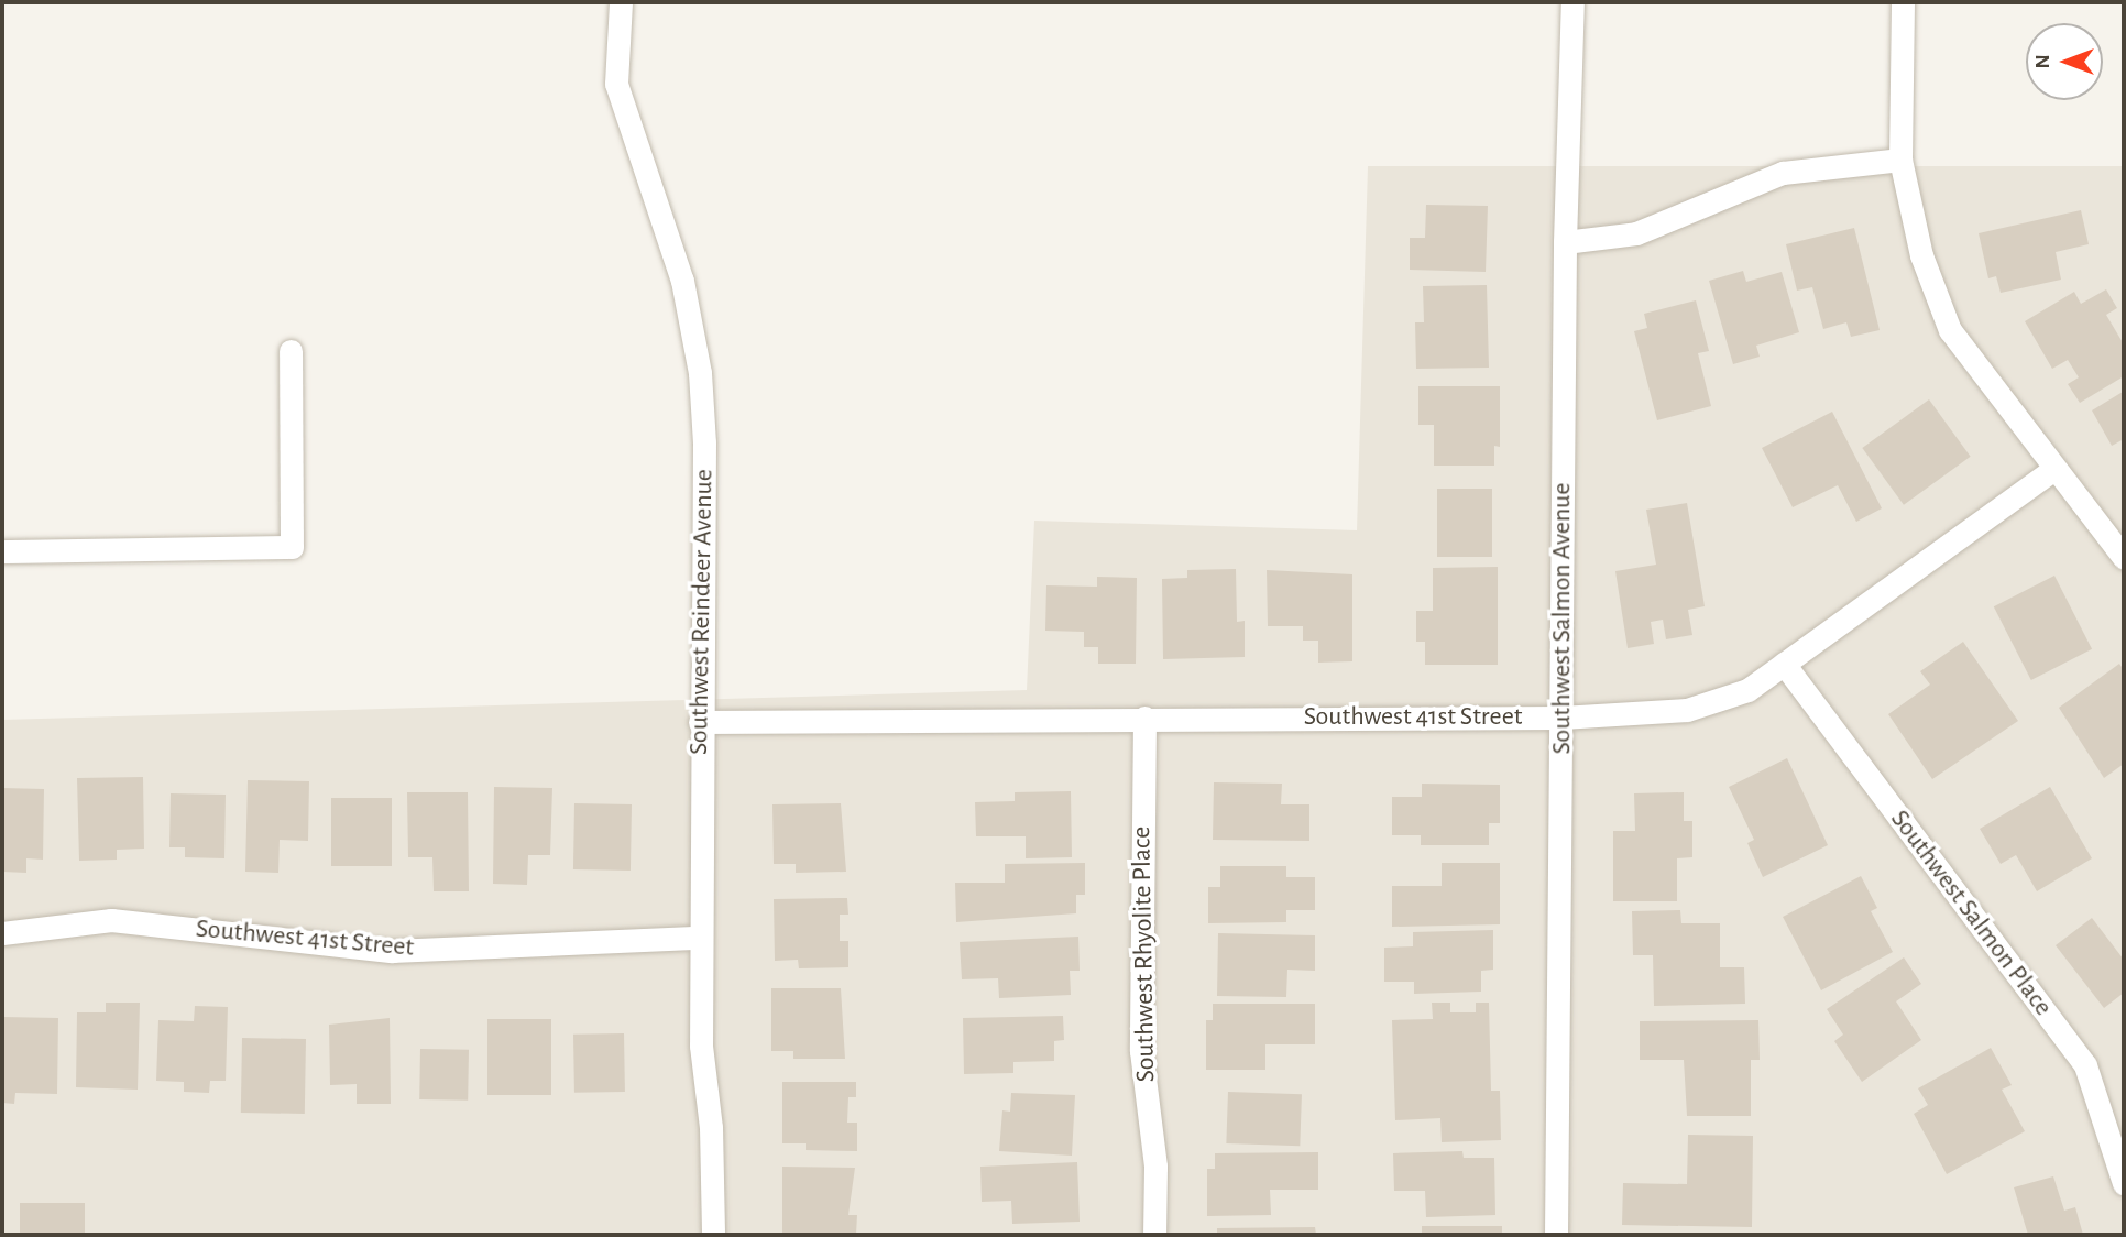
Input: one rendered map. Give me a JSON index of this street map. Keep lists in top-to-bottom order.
{
  "streets": {
    "street": [
      "Southwest Reindeer Avenue",
      "Southwest Salmon Avenue",
      "Southwest 41st Street",
      "Southwest Salmon Place",
      "Southwest Rhyolite Place"
    ]
  },
  "crossings": [
    ["Southwest Reindeer Avenue", "Southwest 41st Street"],
    ["Southwest Salmon Avenue", "Southwest 41st Street"],
    ["Southwest 41st Street", "Southwest Salmon Place"],
    ["Southwest 41st Street", "Southwest Rhyolite Place"]
  ],
  "north": "left"
}
